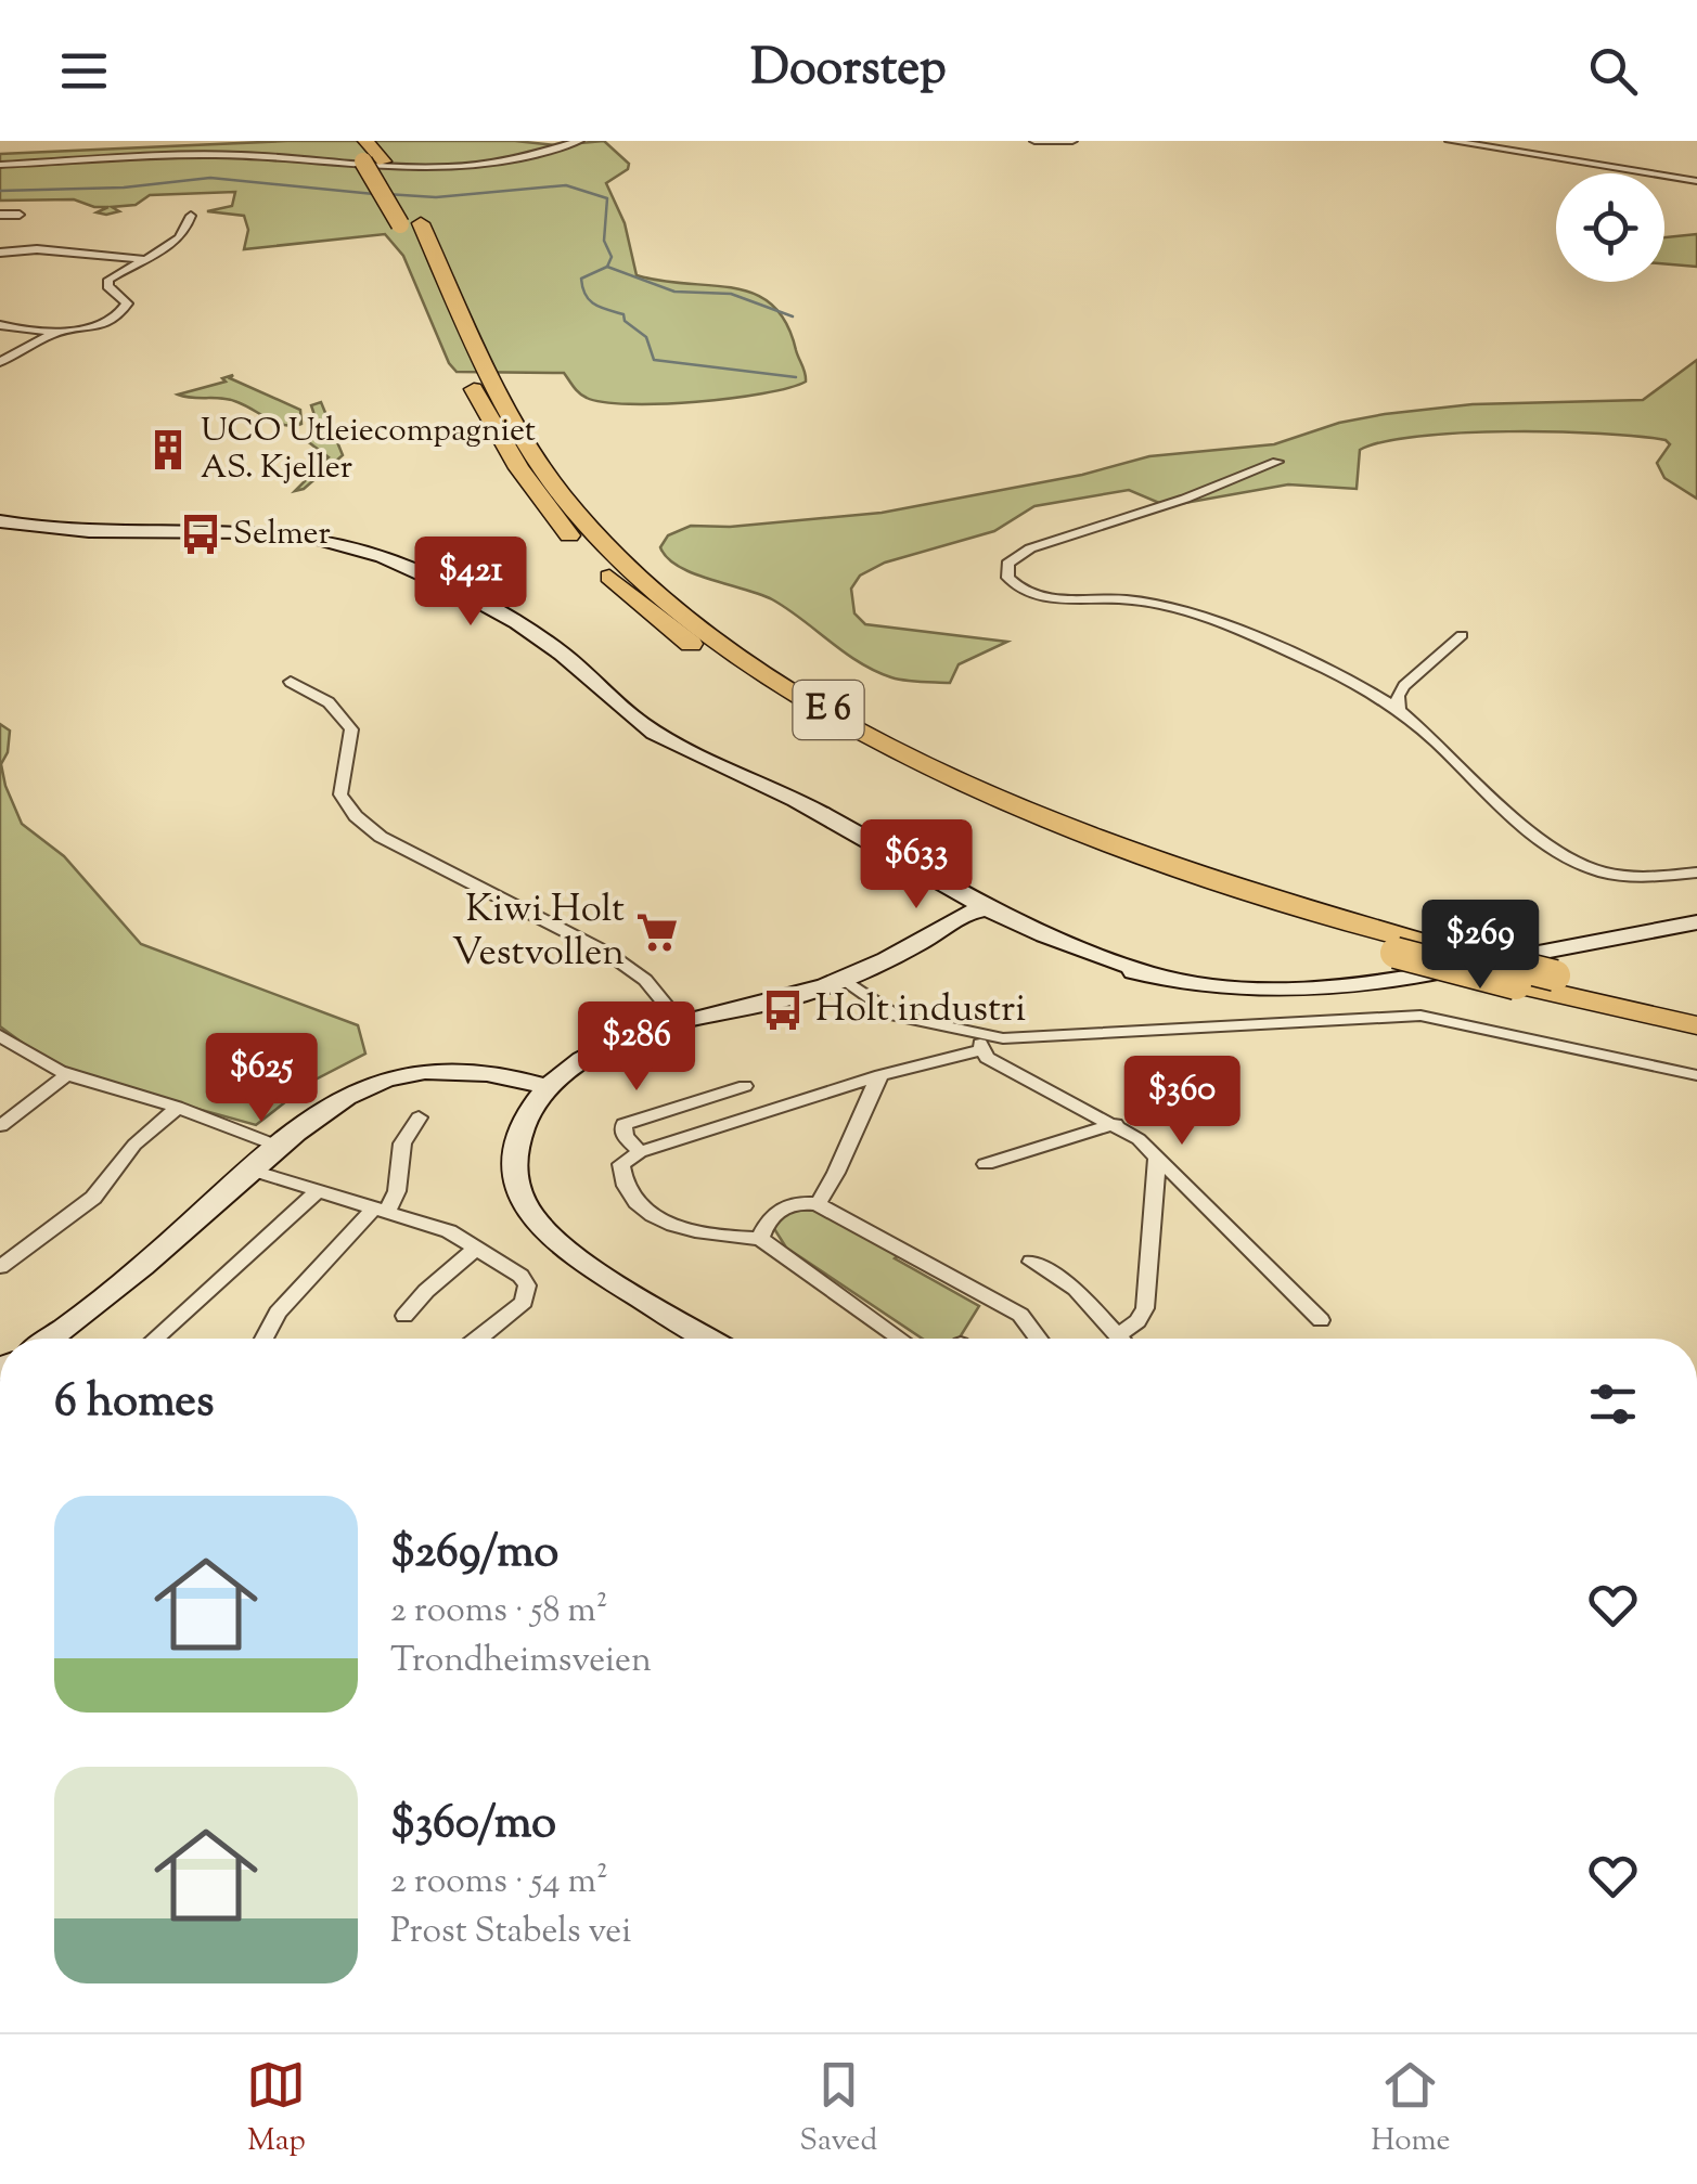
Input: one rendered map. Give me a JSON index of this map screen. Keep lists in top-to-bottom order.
{
  "streets": {
    "highway": ["E 6"]
  },
  "places": {
    "building": ["UCO Utleiecompagniet AS. Kjeller"],
    "bus stop": ["Selmer", "Holt industri"],
    "supermarket": ["Kiwi Holt Vestvollen"]
  },
  "page": {
    "header": "Doorstep",
    "price": [
      "$421",
      "$633",
      "$269",
      "$286",
      "$625",
      "$360"
    ],
    "heading": "6 homes",
    "list": [
      {
        "name": "$269/mo",
        "note": "2 rooms · 58 m² · Trondheimsveien"
      },
      {
        "name": "$360/mo",
        "note": "2 rooms · 54 m² · Prost Stabels vei"
      }
    ],
    "tabs": ["Map", "Saved", "Home"]
  }
}
